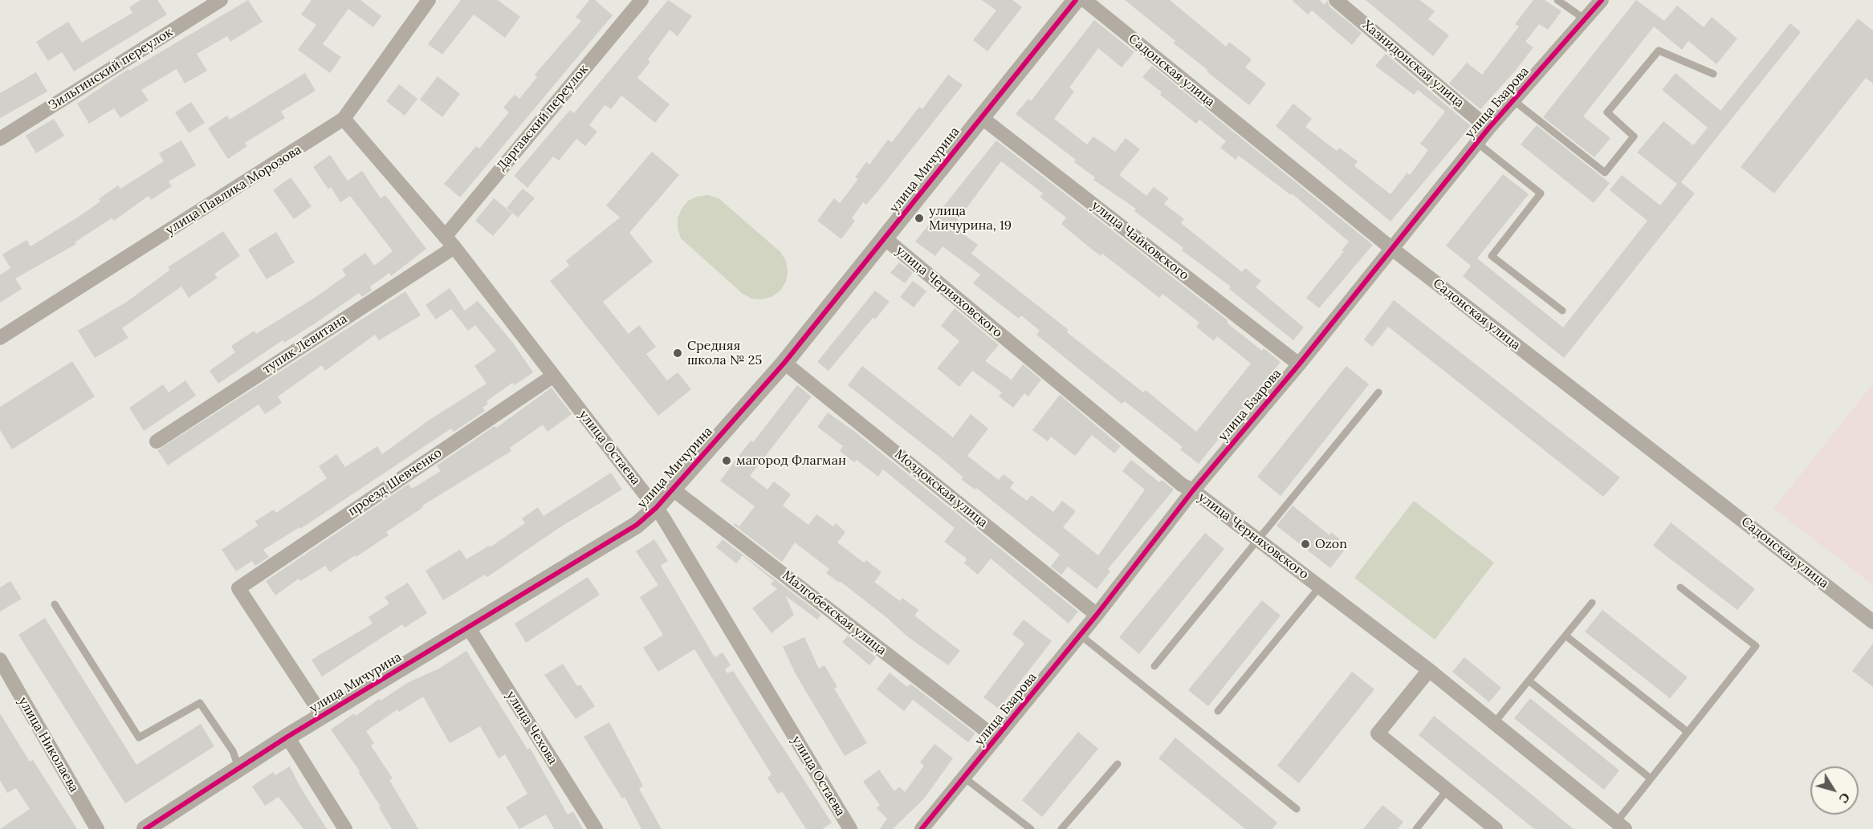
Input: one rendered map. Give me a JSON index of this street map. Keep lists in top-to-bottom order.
{
  "streets": {
    "street": [
      "Хазнидонская улица",
      "Зильгинский переулок",
      "Садонская улица",
      "улица Бзарова",
      "Даргавский переулок",
      "улица Мичурина",
      "улица Павлика Морозова",
      "улица Чайковского",
      "улица Черняховского",
      "тупик Левитана",
      "улица Остаева",
      "проезд Шевченко",
      "Моздокская улица",
      "Малгобекская улица",
      "улица Чехова",
      "улица Николаева"
    ]
  },
  "crossings": [
    ["Хазнидонская улица", "улица Бзарова"],
    ["Садонская улица", "улица Бзарова"],
    ["улица Бзарова", "улица Чайковского"],
    ["улица Бзарова", "улица Черняховского"],
    ["улица Бзарова", "Моздокская улица"],
    ["улица Бзарова", "Малгобекская улица"],
    ["Даргавский переулок", "тупик Левитана"],
    ["Даргавский переулок", "улица Остаева"],
    ["улица Мичурина", "улица Чайковского"],
    ["улица Мичурина", "улица Черняховского"],
    ["улица Мичурина", "улица Остаева"],
    ["улица Мичурина", "проезд Шевченко"],
    ["улица Мичурина", "Моздокская улица"],
    ["улица Мичурина", "Малгобекская улица"],
    ["улица Мичурина", "улица Чехова"],
    ["улица Павлика Морозова", "улица Остаева"],
    ["тупик Левитана", "улица Остаева"],
    ["улица Остаева", "проезд Шевченко"]
  ],
  "places": [
    "улица Мичурина, 19",
    "Средняя школа № 25",
    "магород Флагман",
    "Ozon"
  ],
  "north": "bottom right"
}
